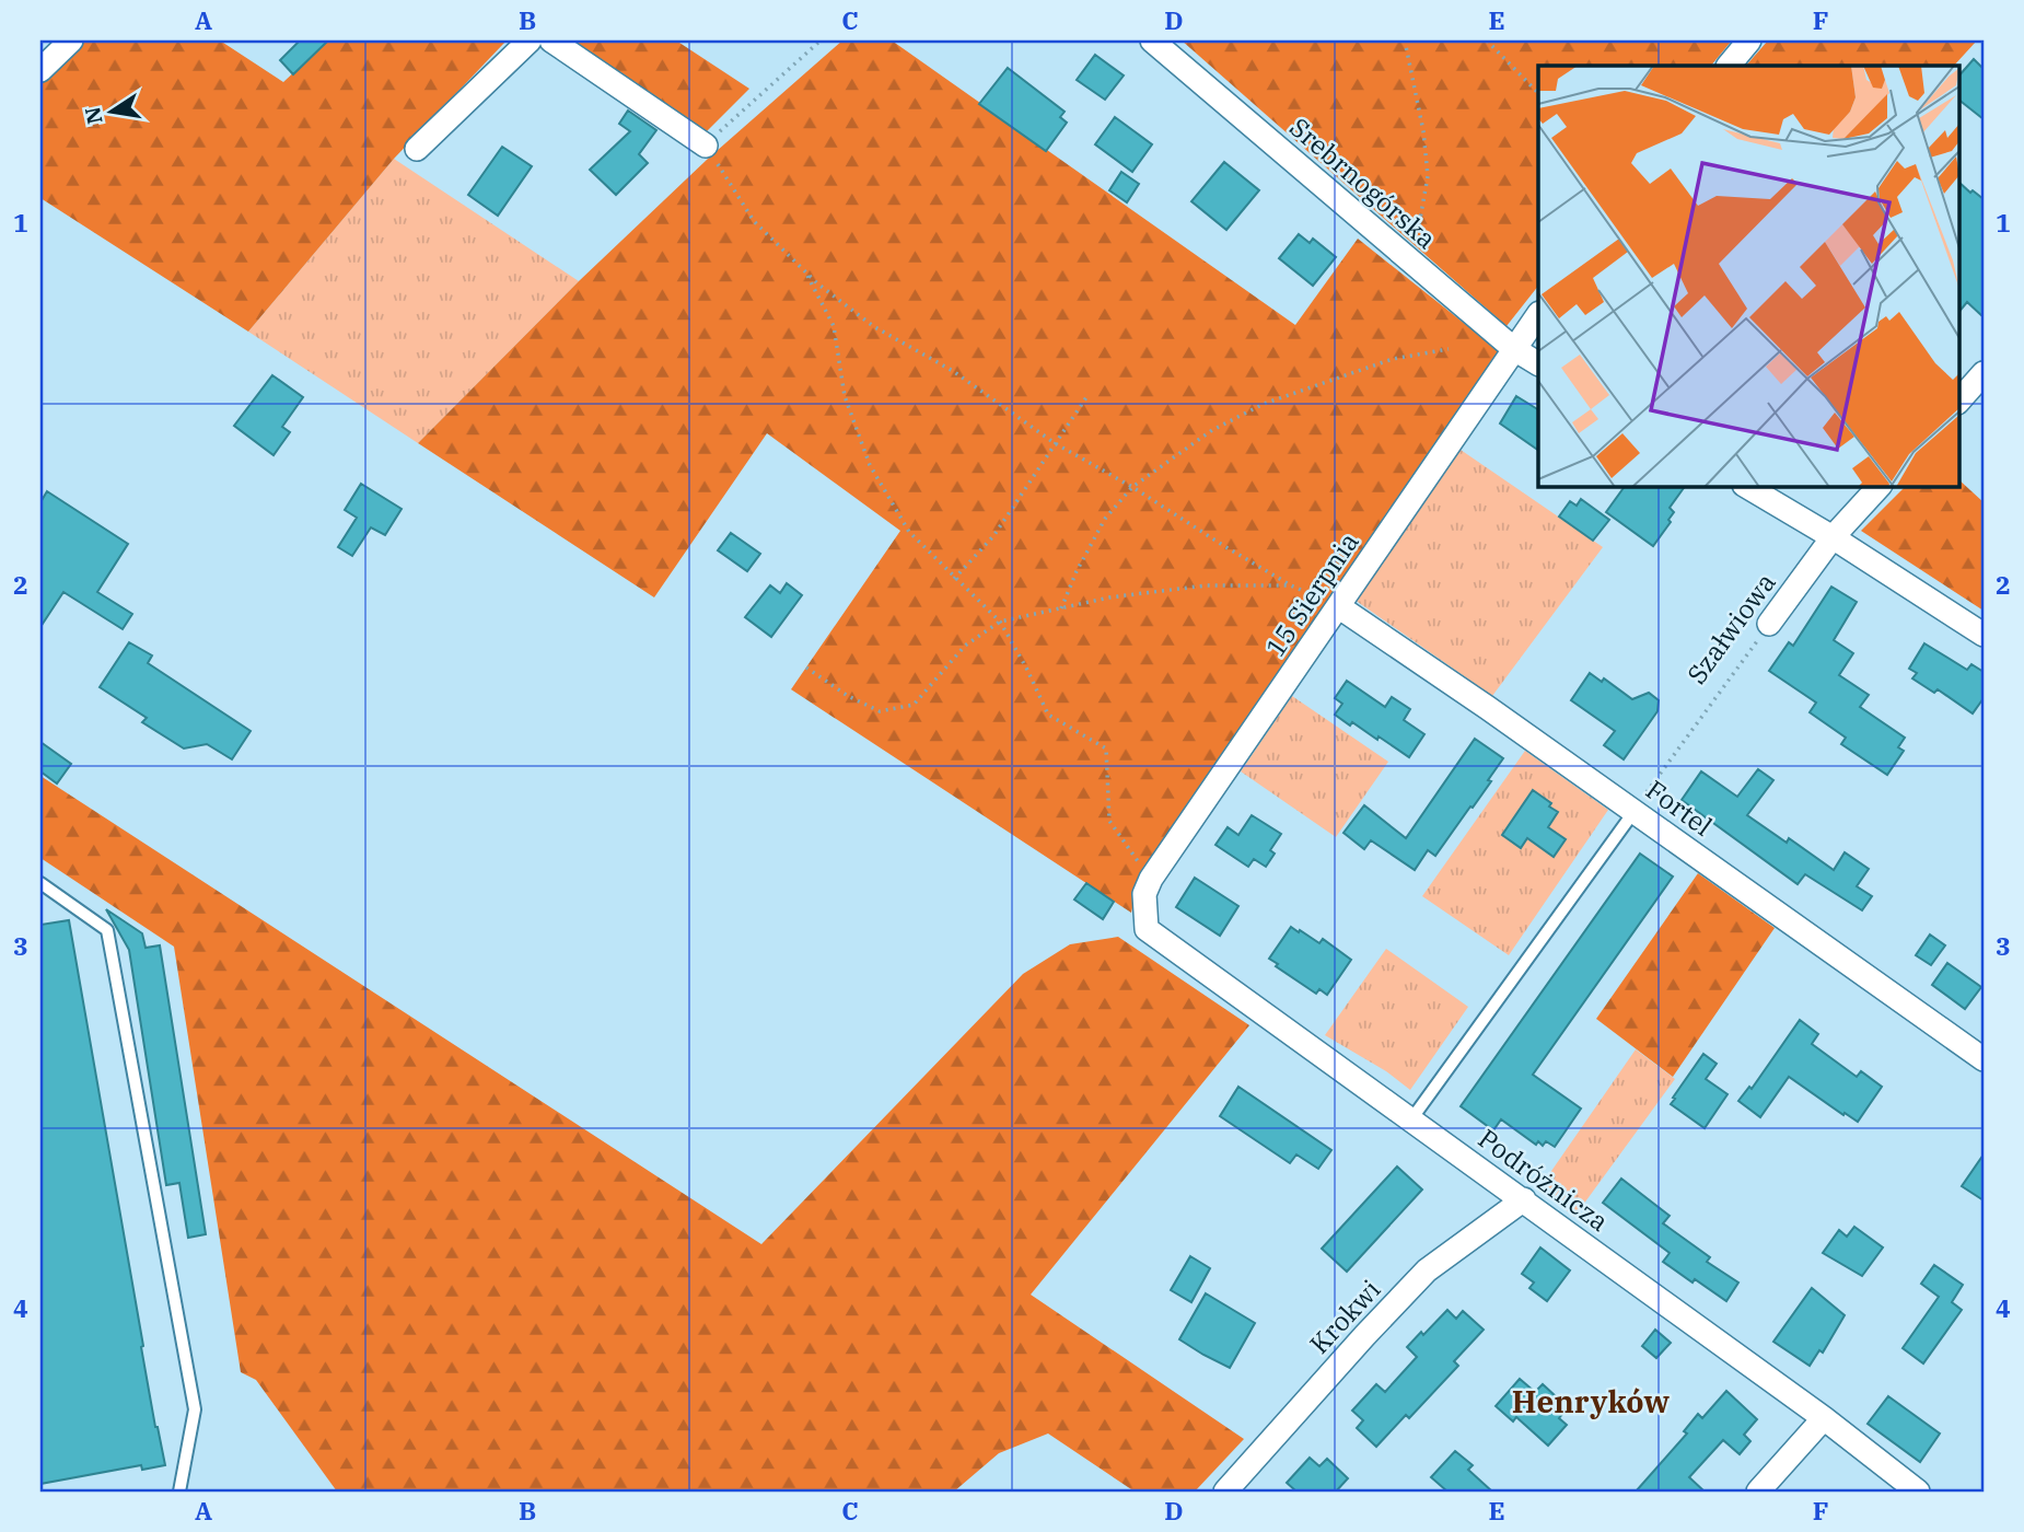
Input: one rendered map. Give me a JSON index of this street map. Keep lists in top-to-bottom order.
{
  "streets": {
    "street": [
      "Srebrnogórska",
      "15 Sierpnia",
      "Szałwiowa",
      "Fortel",
      "Podróżnicza",
      "Krokwi"
    ]
  },
  "crossings": [
    ["Srebrnogórska", "15 Sierpnia"],
    ["15 Sierpnia", "Fortel"],
    ["15 Sierpnia", "Podróżnicza"],
    ["Szałwiowa", "Fortel"],
    ["Podróżnicza", "Krokwi"]
  ],
  "districts": ["Henryków"],
  "north": "left",
  "grid": {
    "columns": [
      "A",
      "B",
      "C",
      "D",
      "E",
      "F"
    ],
    "rows": [
      "1",
      "2",
      "3",
      "4"
    ]
  }
}
